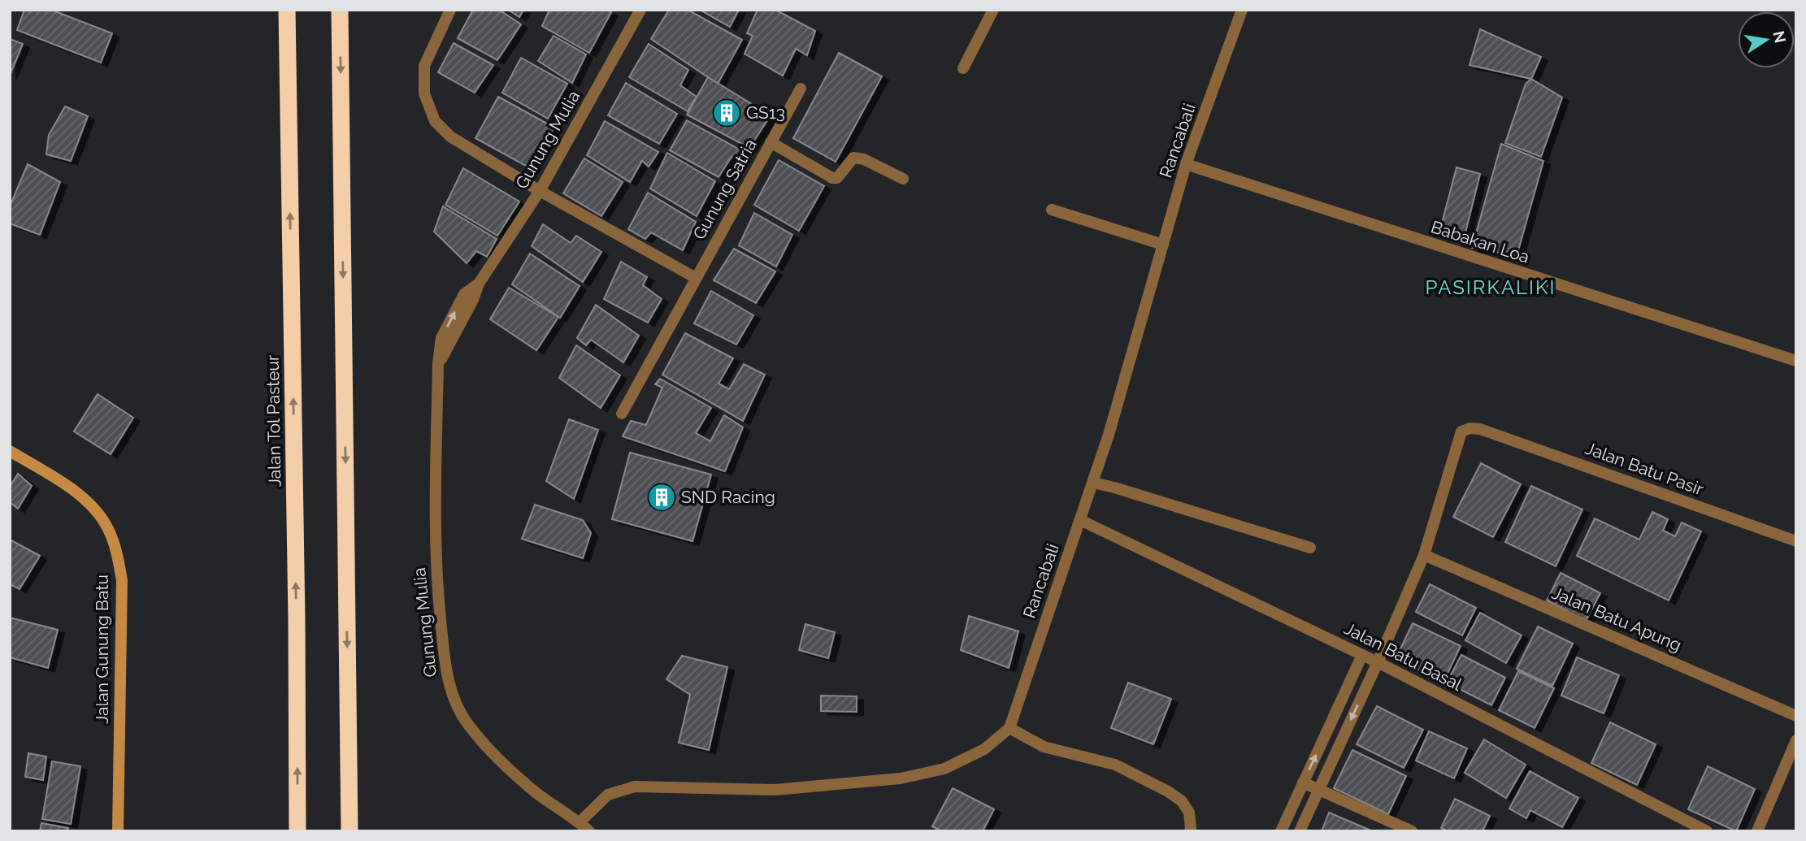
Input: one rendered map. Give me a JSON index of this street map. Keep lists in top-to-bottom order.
{
  "streets": {
    "highway": ["Jalan Tol Pasteur"],
    "main road": ["Jalan Gunung Batu"],
    "street": [
      "Gunung Mulia",
      "Rancabali",
      "Gunung Satria",
      "Babakan Loa",
      "Jalan Batu Pasir",
      "Jalan Batu Apung",
      "Jalan Batu Basal"
    ]
  },
  "crossings": [
    ["Gunung Mulia", "Rancabali"],
    ["Rancabali", "Babakan Loa"],
    ["Rancabali", "Jalan Batu Basal"],
    ["Jalan Batu Pasir", "Jalan Batu Apung"]
  ],
  "districts": ["PASIRKALIKI"],
  "places": {
    "building": ["GS13", "SND Racing"]
  },
  "north": "right"
}
